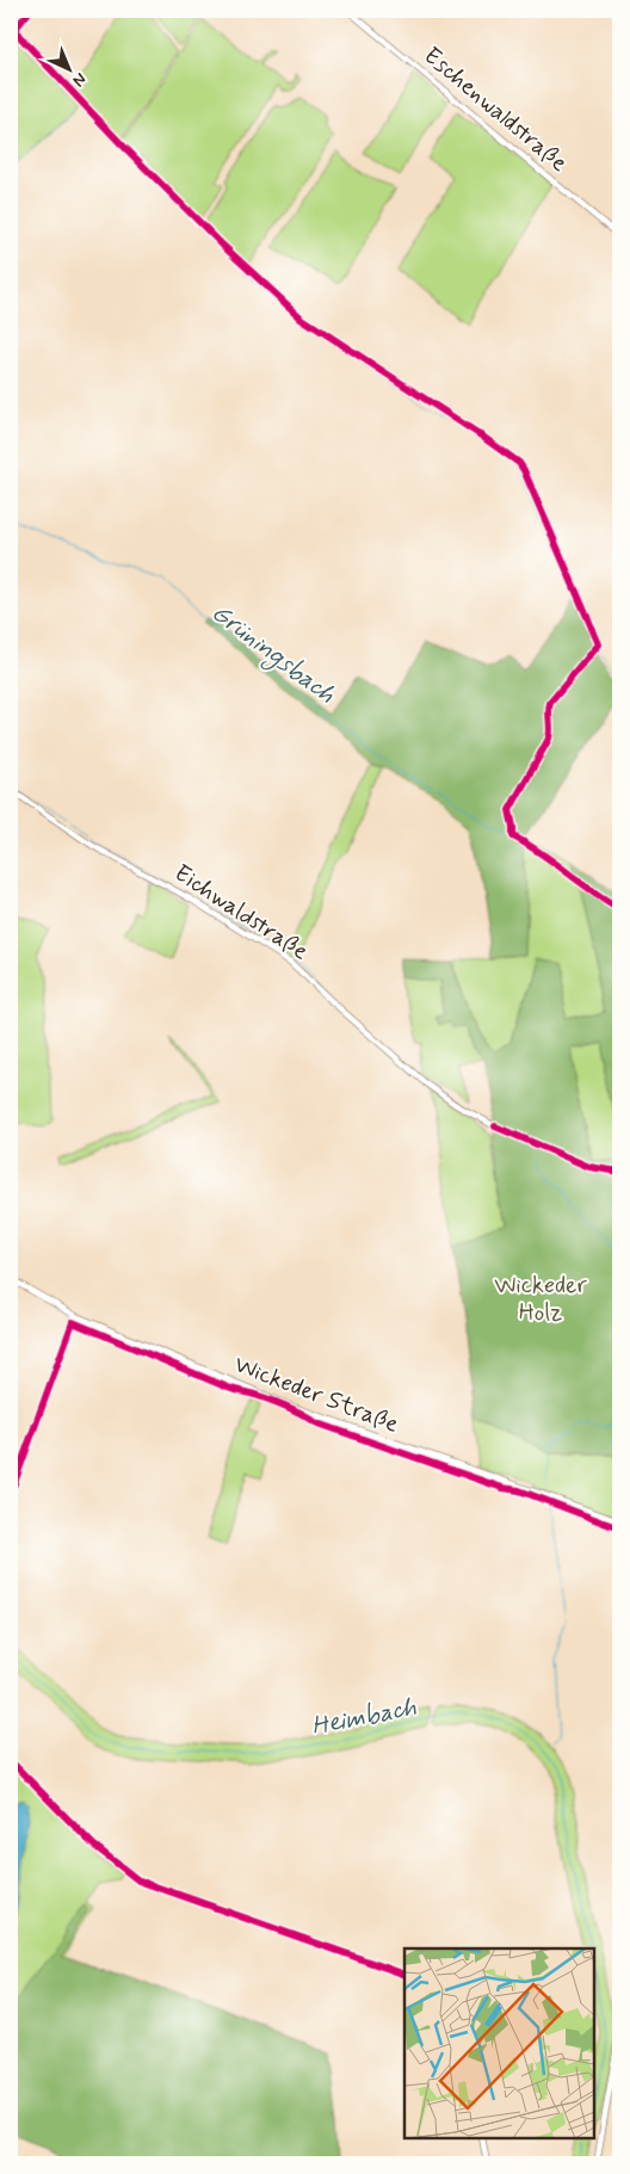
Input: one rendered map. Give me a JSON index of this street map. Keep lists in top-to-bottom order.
{
  "streets": {
    "street": ["Eschenwaldstraße", "Eichwaldstraße", "Wickeder Straße"]
  },
  "water": ["Grüningsbach", "Heimbach"],
  "parks": ["Wickeder Holz"],
  "north": "bottom right"
}
